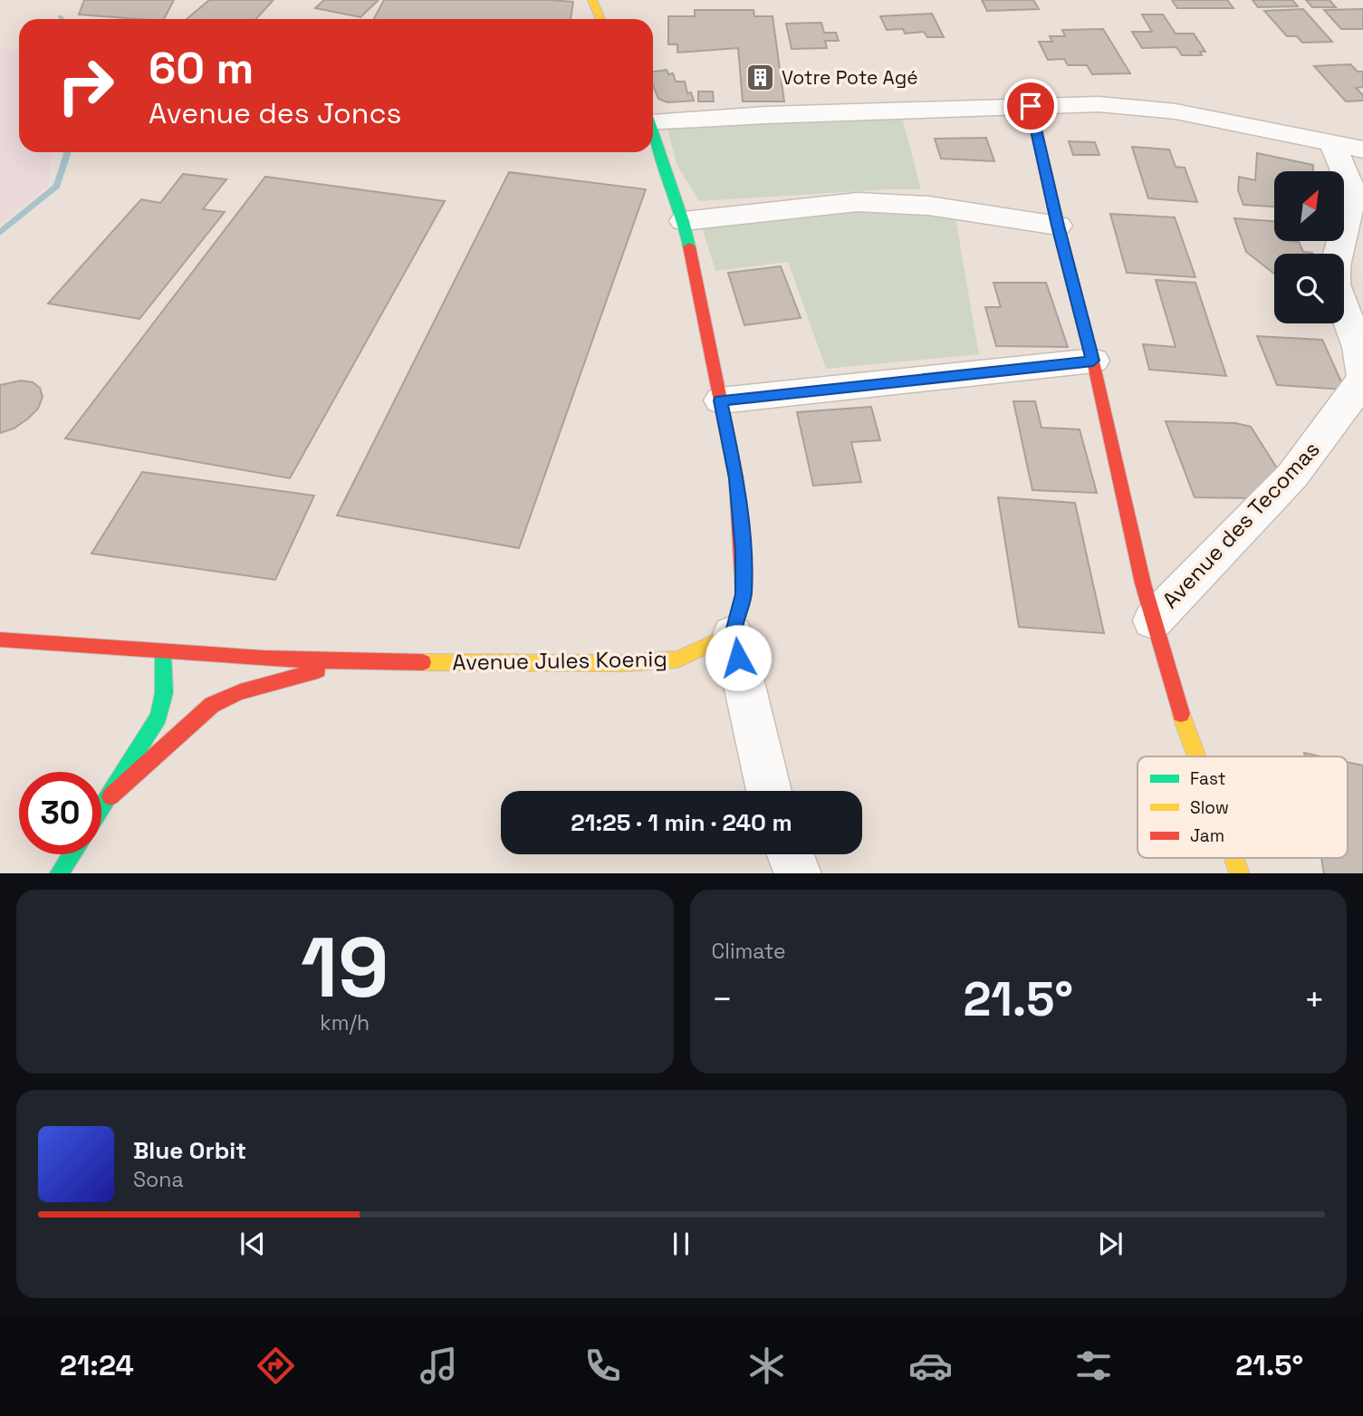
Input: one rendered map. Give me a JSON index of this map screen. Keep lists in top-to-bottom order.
{
  "streets": {
    "street": ["Avenue des Tecomas", "Avenue Jules Koenig"]
  },
  "places": {
    "building": ["Votre Pote Agé"]
  },
  "legend": ["Fast", "Slow", "Jam"],
  "north": "top right",
  "page": {
    "turn": ["60 m", "Avenue des Joncs"],
    "limit": "30",
    "trip": "21:25 · 1 min · 240 m",
    "tile": [
      ["19", "km/h"],
      "Climate"
    ],
    "heat": ["−", "21.5°", "+"],
    "song": ["Blue Orbit", "Sona"],
    "tabs": ["21:24", "21.5°"]
  }
}
